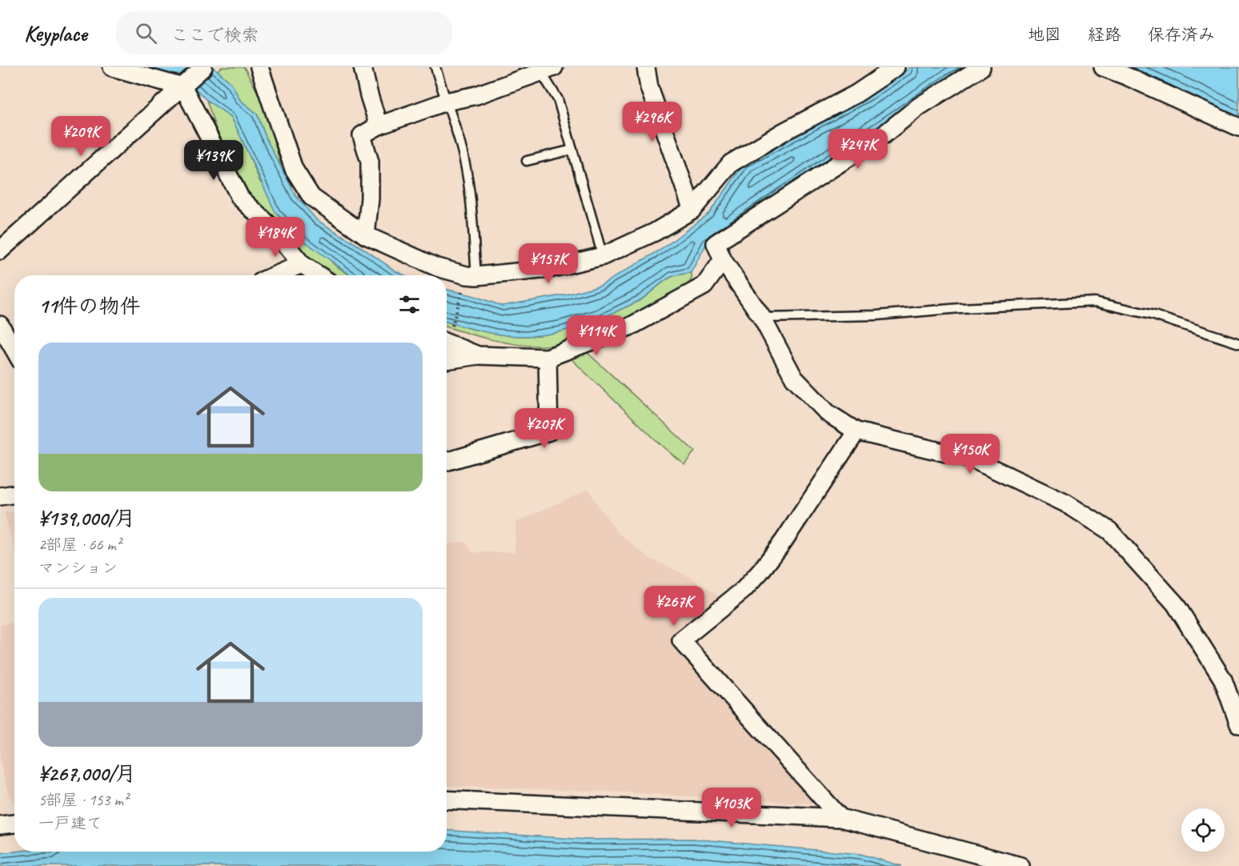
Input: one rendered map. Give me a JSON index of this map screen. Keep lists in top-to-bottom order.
{
  "page": {
    "header": "Keyplace",
    "search": "ここで検索",
    "nav": ["地図", "経路", "保存済み"],
    "price": [
      "¥296K",
      "¥209K",
      "¥247K",
      "¥139K",
      "¥184K",
      "¥157K",
      "¥114K",
      "¥207K",
      "¥150K",
      "¥267K",
      "¥103K"
    ],
    "heading": "11件の物件",
    "list": [
      {
        "name": "¥139,000/月",
        "note": "2部屋 · 66 m² · マンション"
      },
      {
        "name": "¥267,000/月",
        "note": "5部屋 · 153 m² · 一戸建て"
      }
    ]
  }
}
